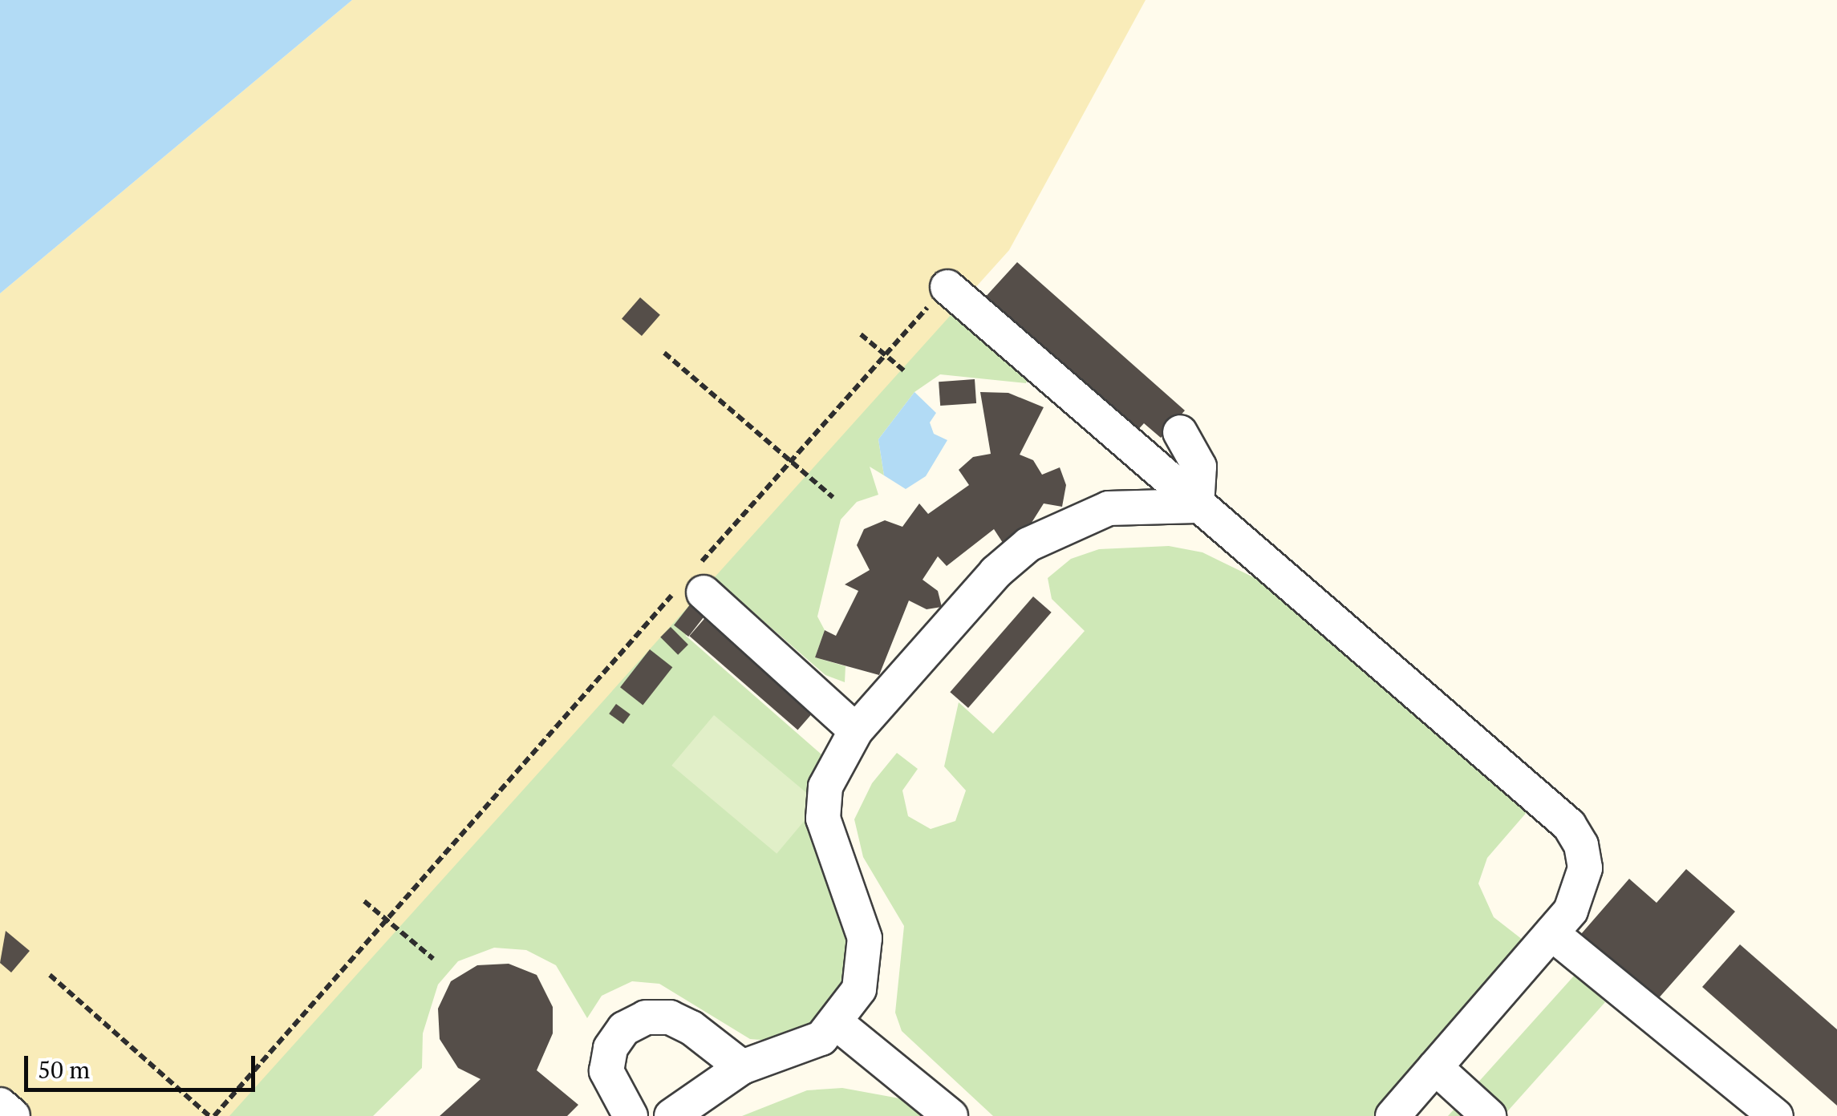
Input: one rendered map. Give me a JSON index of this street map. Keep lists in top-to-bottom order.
{
  "scale_bar": "50 m"
}
